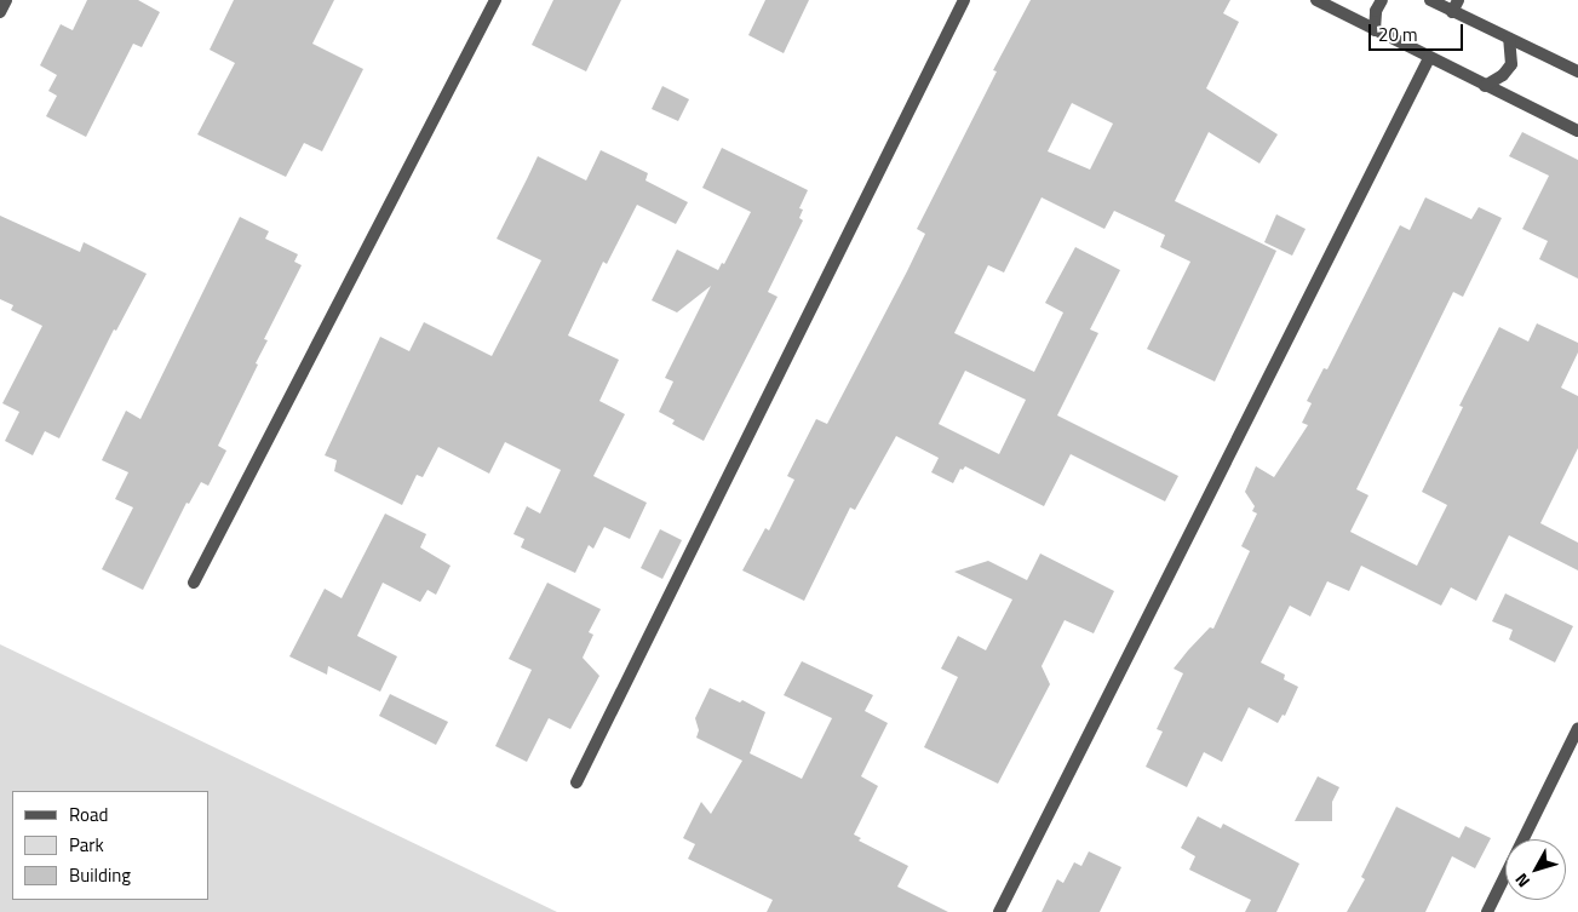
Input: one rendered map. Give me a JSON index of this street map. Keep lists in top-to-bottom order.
{
  "legend": ["Road", "Park", "Building"],
  "scale_bar": "20 m",
  "north": "bottom left"
}
